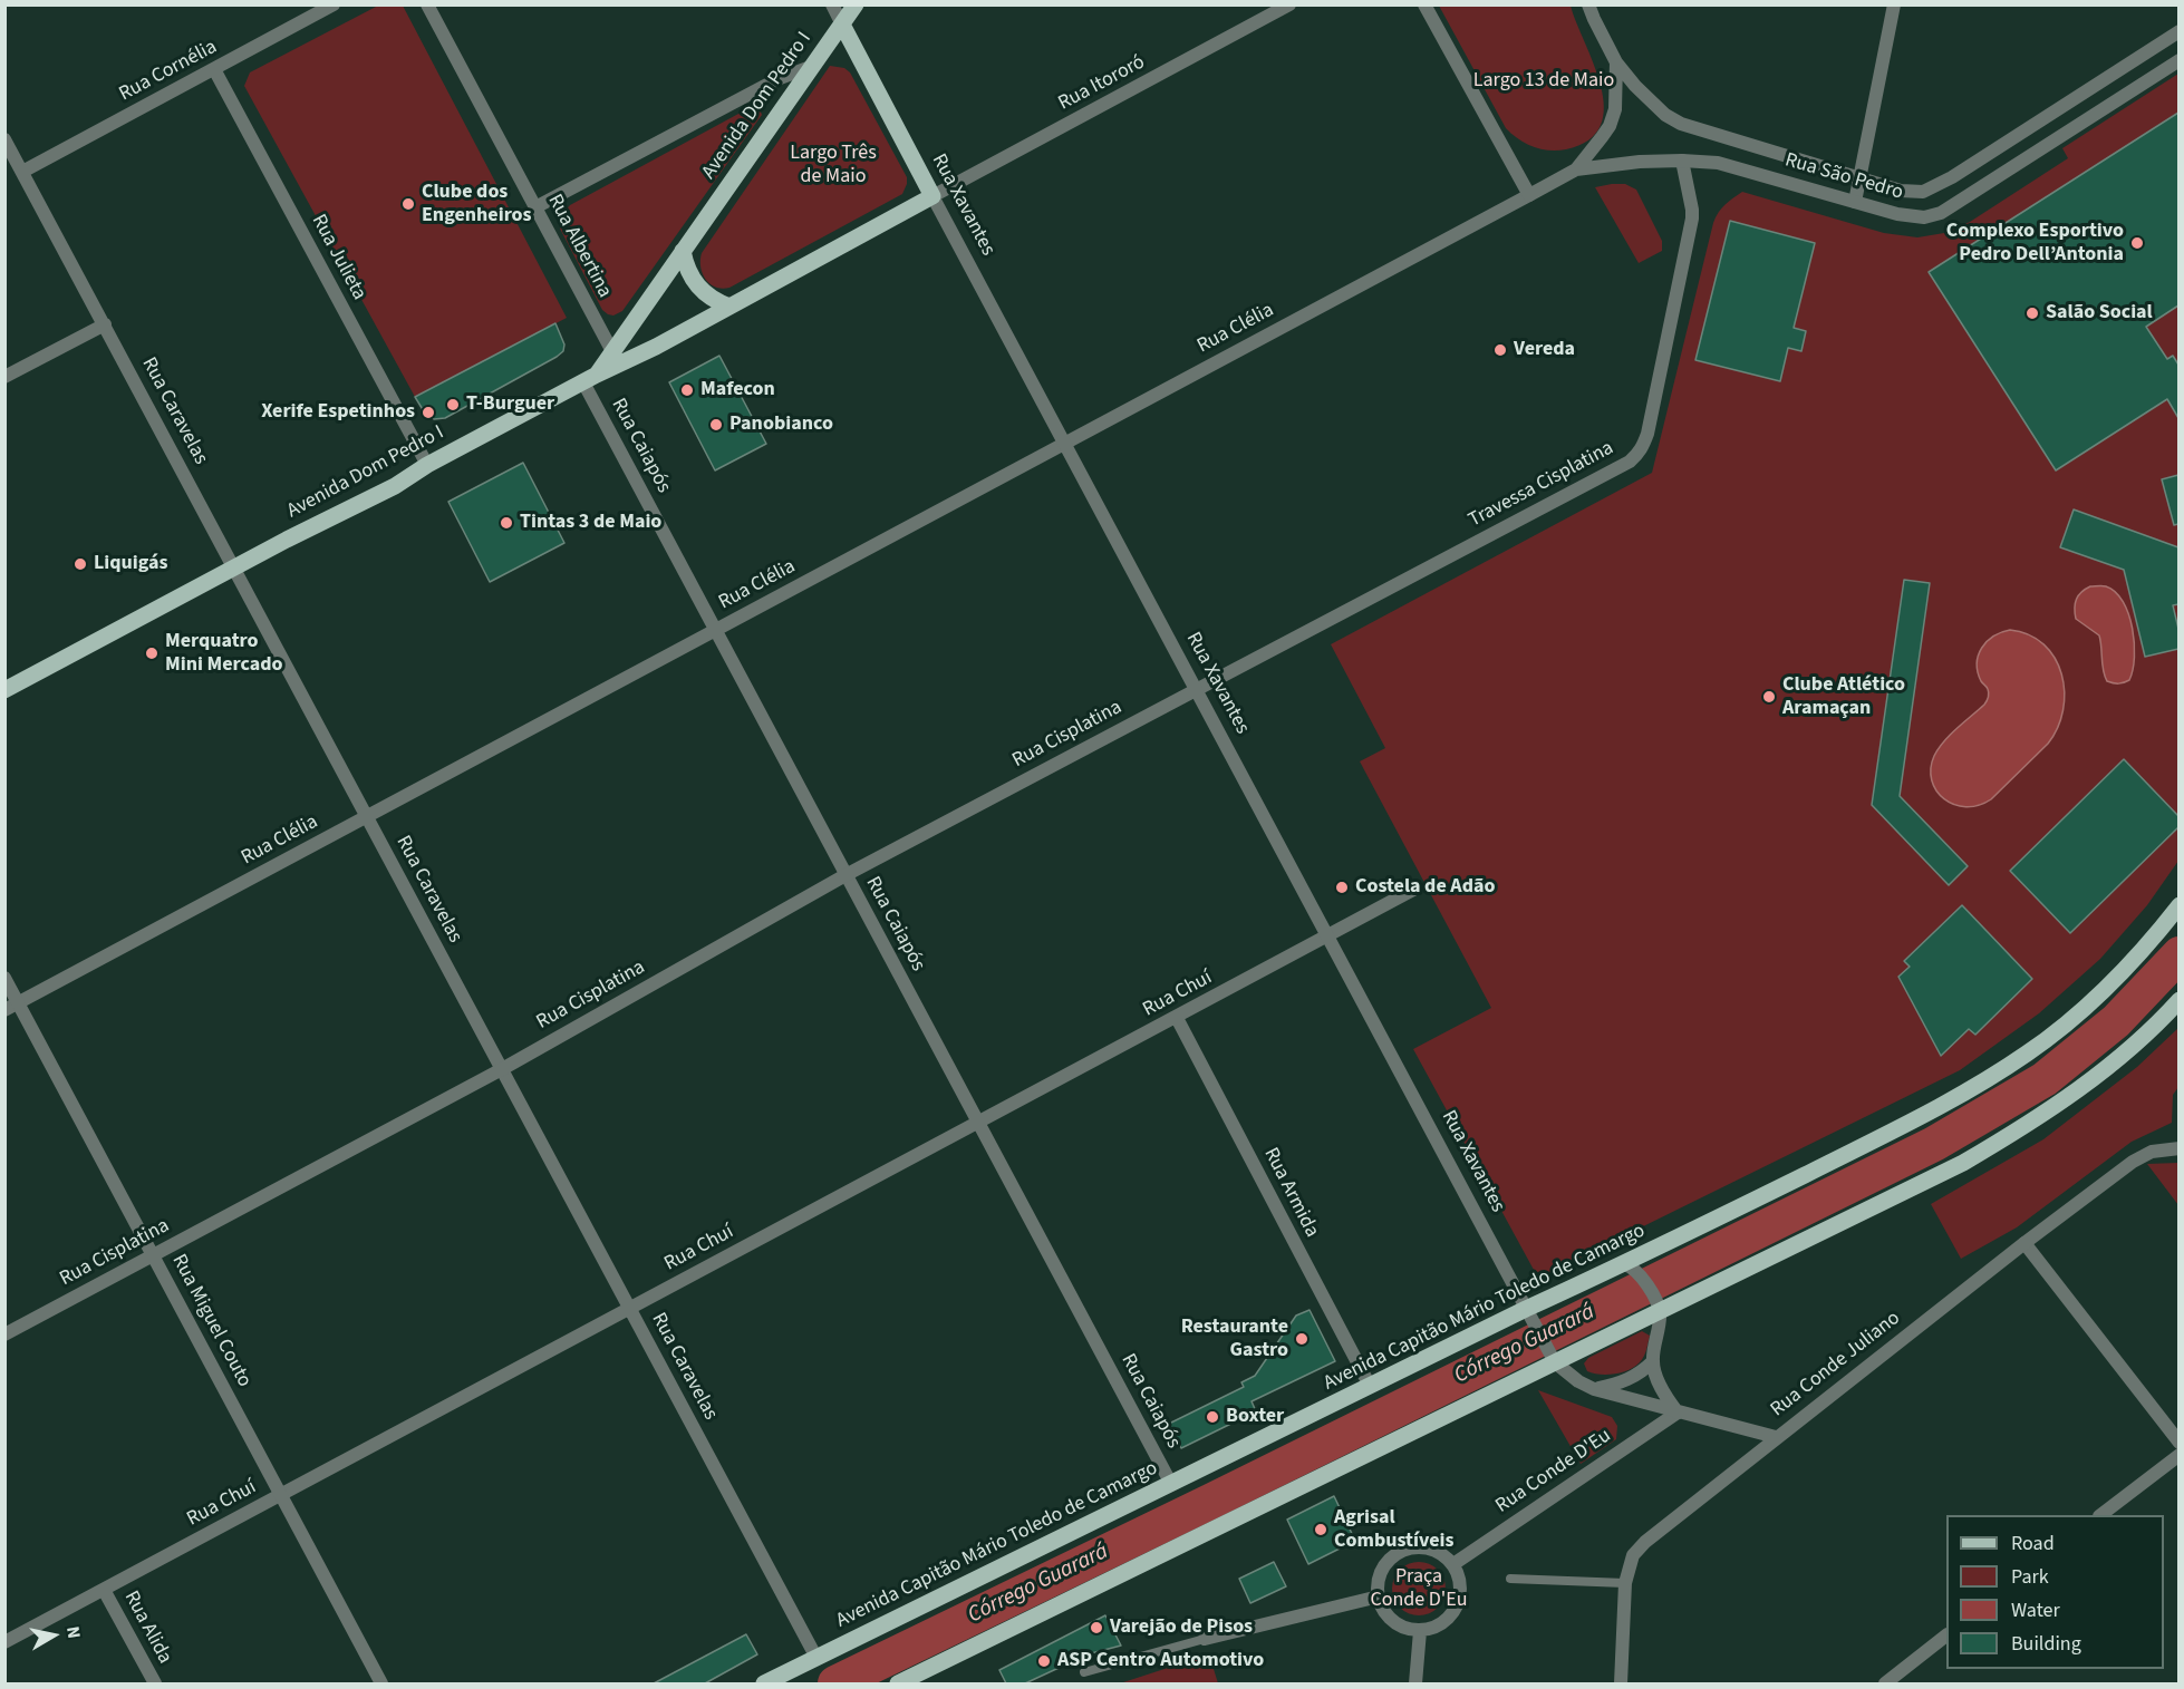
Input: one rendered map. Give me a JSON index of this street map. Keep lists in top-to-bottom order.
{
  "streets": {
    "main road": ["Avenida Dom Pedro I", "Rua Xavantes", "Avenida Capitão Mário Toledo de Camargo"],
    "street": [
      "Rua Cornélia",
      "Rua Itororó",
      "Rua São Pedro",
      "Rua Albertina",
      "Rua Julieta",
      "Rua Clélia",
      "Rua Caravelas",
      "Rua Caiapós",
      "Travessa Cisplatina",
      "Rua Cisplatina",
      "Rua Chuí",
      "Rua Armida",
      "Rua Miguel Couto",
      "Rua Conde Juliano",
      "Rua Conde D'Eu",
      "Rua Alida"
    ]
  },
  "crossings": [
    ["Rua Cornélia", "Rua Julieta"],
    ["Rua Cornélia", "Rua Caravelas"],
    ["Rua Itororó", "Rua Xavantes"],
    ["Avenida Dom Pedro I", "Rua Xavantes"],
    ["Avenida Dom Pedro I", "Rua Albertina"],
    ["Avenida Dom Pedro I", "Rua Julieta"],
    ["Avenida Dom Pedro I", "Rua Caravelas"],
    ["Avenida Dom Pedro I", "Rua Caiapós"],
    ["Rua São Pedro", "Travessa Cisplatina"],
    ["Rua Xavantes", "Rua Clélia"],
    ["Rua Xavantes", "Travessa Cisplatina"],
    ["Rua Xavantes", "Rua Cisplatina"],
    ["Rua Xavantes", "Rua Chuí"],
    ["Rua Xavantes", "Avenida Capitão Mário Toledo de Camargo"],
    ["Rua Clélia", "Rua Caravelas"],
    ["Rua Clélia", "Rua Caiapós"],
    ["Rua Clélia", "Rua Miguel Couto"],
    ["Rua Caravelas", "Rua Cisplatina"],
    ["Rua Caravelas", "Rua Chuí"],
    ["Rua Caravelas", "Avenida Capitão Mário Toledo de Camargo"],
    ["Rua Caiapós", "Rua Cisplatina"],
    ["Rua Caiapós", "Rua Chuí"],
    ["Rua Caiapós", "Avenida Capitão Mário Toledo de Camargo"],
    ["Travessa Cisplatina", "Rua Cisplatina"],
    ["Rua Cisplatina", "Rua Miguel Couto"],
    ["Rua Chuí", "Rua Armida"],
    ["Rua Chuí", "Rua Miguel Couto"],
    ["Rua Chuí", "Rua Alida"],
    ["Rua Armida", "Avenida Capitão Mário Toledo de Camargo"]
  ],
  "water": ["Córrego Guarará"],
  "parks": ["Largo 13 de Maio", "Largo Três de Maio", "Praça Conde D'Eu"],
  "places": [
    "Clube dos Engenheiros",
    "Complexo Esportivo Pedro Dell’Antonia",
    "Salão Social",
    "Vereda",
    "Mafecon",
    "T-Burguer",
    "Xerife Espetinhos",
    "Panobianco",
    "Tintas 3 de Maio",
    "Liquigás",
    "Merquatro Mini Mercado",
    "Clube Atlético Aramaçan",
    "Costela de Adão",
    "Restaurante Gastro",
    "Boxter",
    "Agrisal Combustíveis",
    "Varejão de Pisos",
    "ASP Centro Automotivo"
  ],
  "legend": [
    "Road",
    "Park",
    "Water",
    "Building"
  ],
  "north": "right"
}
